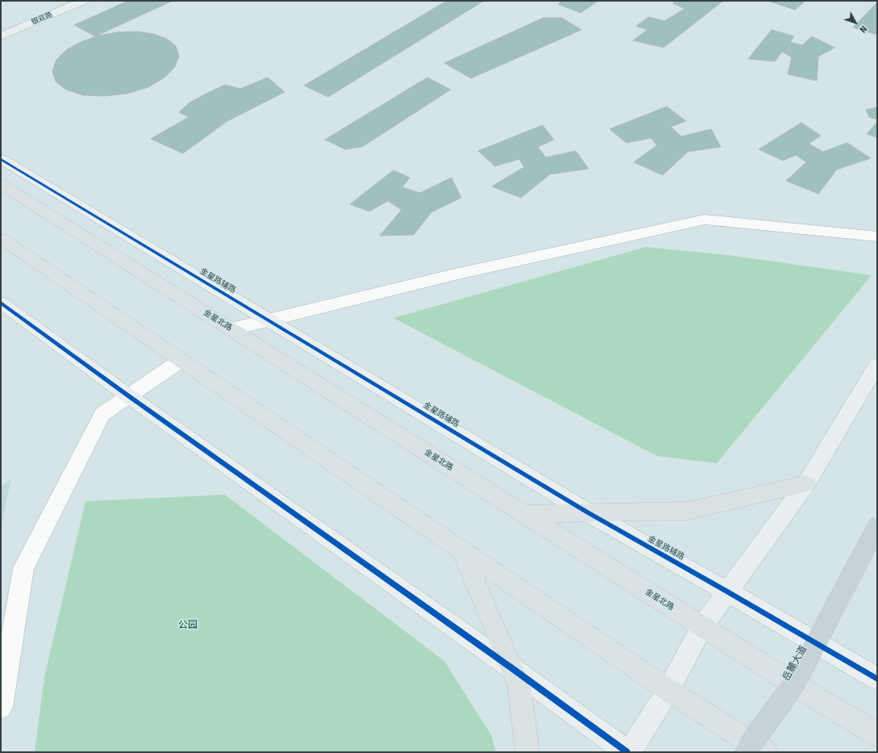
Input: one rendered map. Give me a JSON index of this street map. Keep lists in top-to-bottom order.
{
  "streets": {
    "highway": ["岳麓大道"],
    "main road": ["金星北路"],
    "street": ["银双路", "金星路辅路"]
  },
  "crossings": [
    ["金星路辅路", "岳麓大道"],
    ["金星北路", "岳麓大道"]
  ],
  "parks": ["公园"],
  "north": "bottom right"
}
